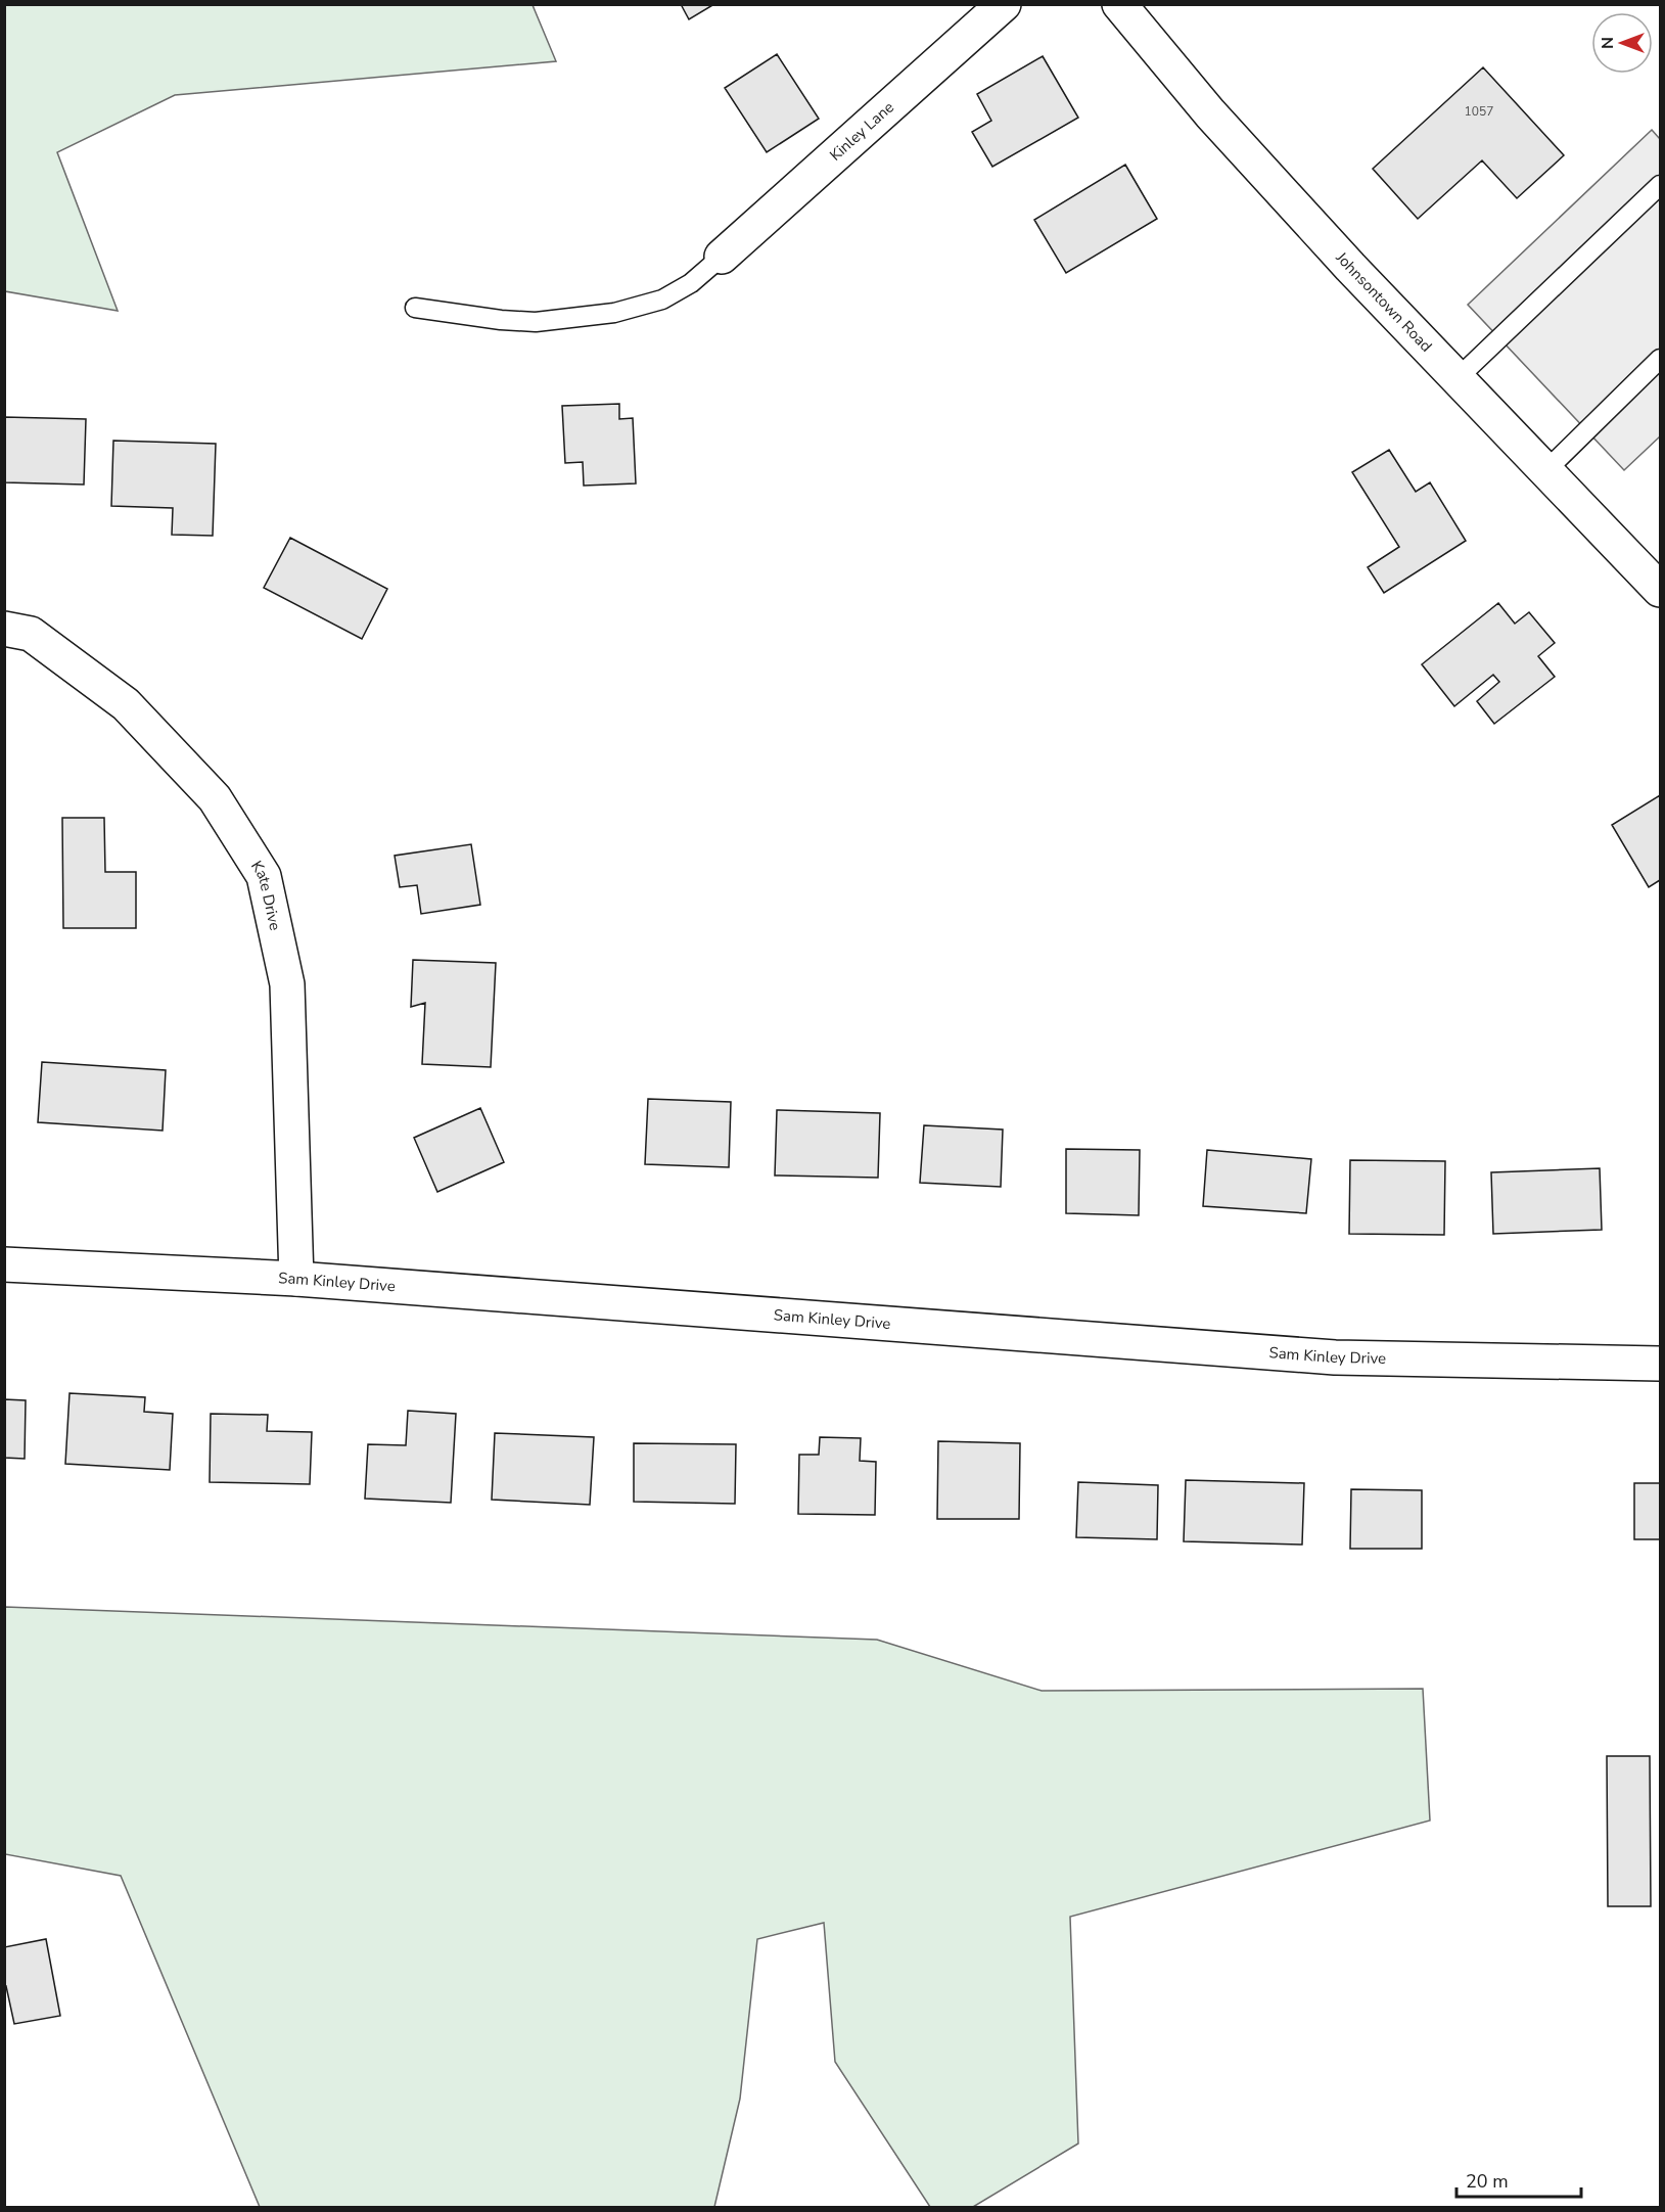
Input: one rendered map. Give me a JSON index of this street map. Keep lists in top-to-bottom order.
{
  "streets": {
    "street": [
      "Kinley Lane",
      "Johnsontown Road",
      "Kate Drive",
      "Sam Kinley Drive"
    ]
  },
  "crossings": [
    ["Kate Drive", "Sam Kinley Drive"]
  ],
  "house_numbers": ["1057"],
  "scale_bar": "20 m",
  "north": "left"
}
